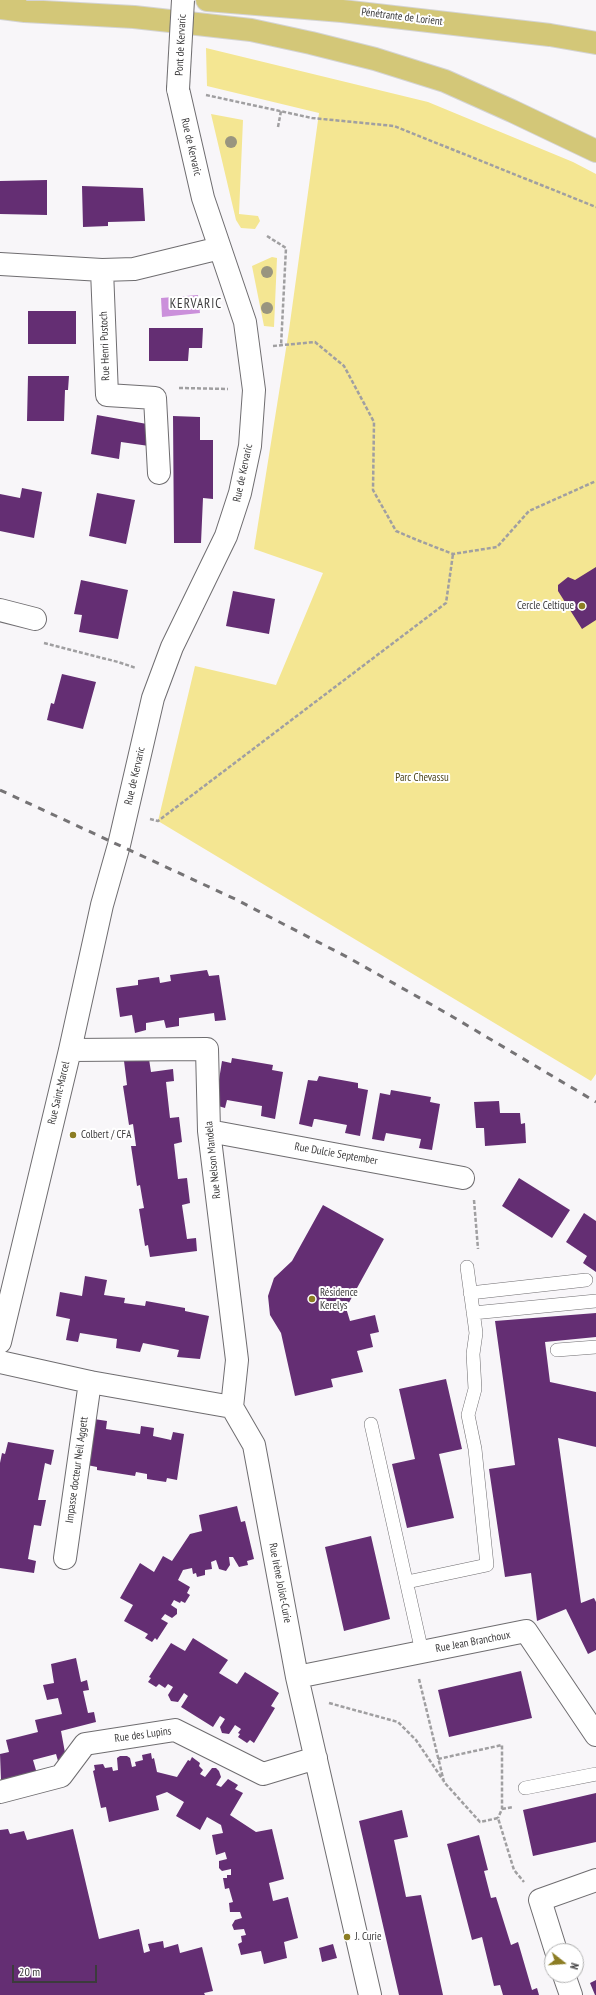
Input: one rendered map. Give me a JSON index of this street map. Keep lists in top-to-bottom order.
{
  "streets": {
    "main road": ["Pénétrante de Lorient"],
    "street": [
      "Pont de Kervaric",
      "Rue de Kervaric",
      "Rue Henri Pustoch",
      "Rue Saint-Marcel",
      "Rue Dulcie September",
      "Rue Nelson Mandela",
      "Impasse docteur Neil Aggett",
      "Rue Irène Joliot-Curie",
      "Rue Jean Branchoux",
      "Rue des Lupins"
    ]
  },
  "crossings": [
    ["Pont de Kervaric", "Rue de Kervaric"],
    ["Rue de Kervaric", "Rue Saint-Marcel"],
    ["Rue Saint-Marcel", "Rue Nelson Mandela"],
    ["Rue Dulcie September", "Rue Nelson Mandela"],
    ["Rue Nelson Mandela", "Rue Irène Joliot-Curie"],
    ["Rue Irène Joliot-Curie", "Rue Jean Branchoux"],
    ["Rue Irène Joliot-Curie", "Rue des Lupins"]
  ],
  "districts": ["KERVARIC"],
  "parks": ["Parc Chevassu"],
  "places": [
    "Cercle Celtique",
    "Colbert / CFA",
    "Résidence Kerelys",
    "J. Curie"
  ],
  "scale_bar": "20 m",
  "north": "right"
}
